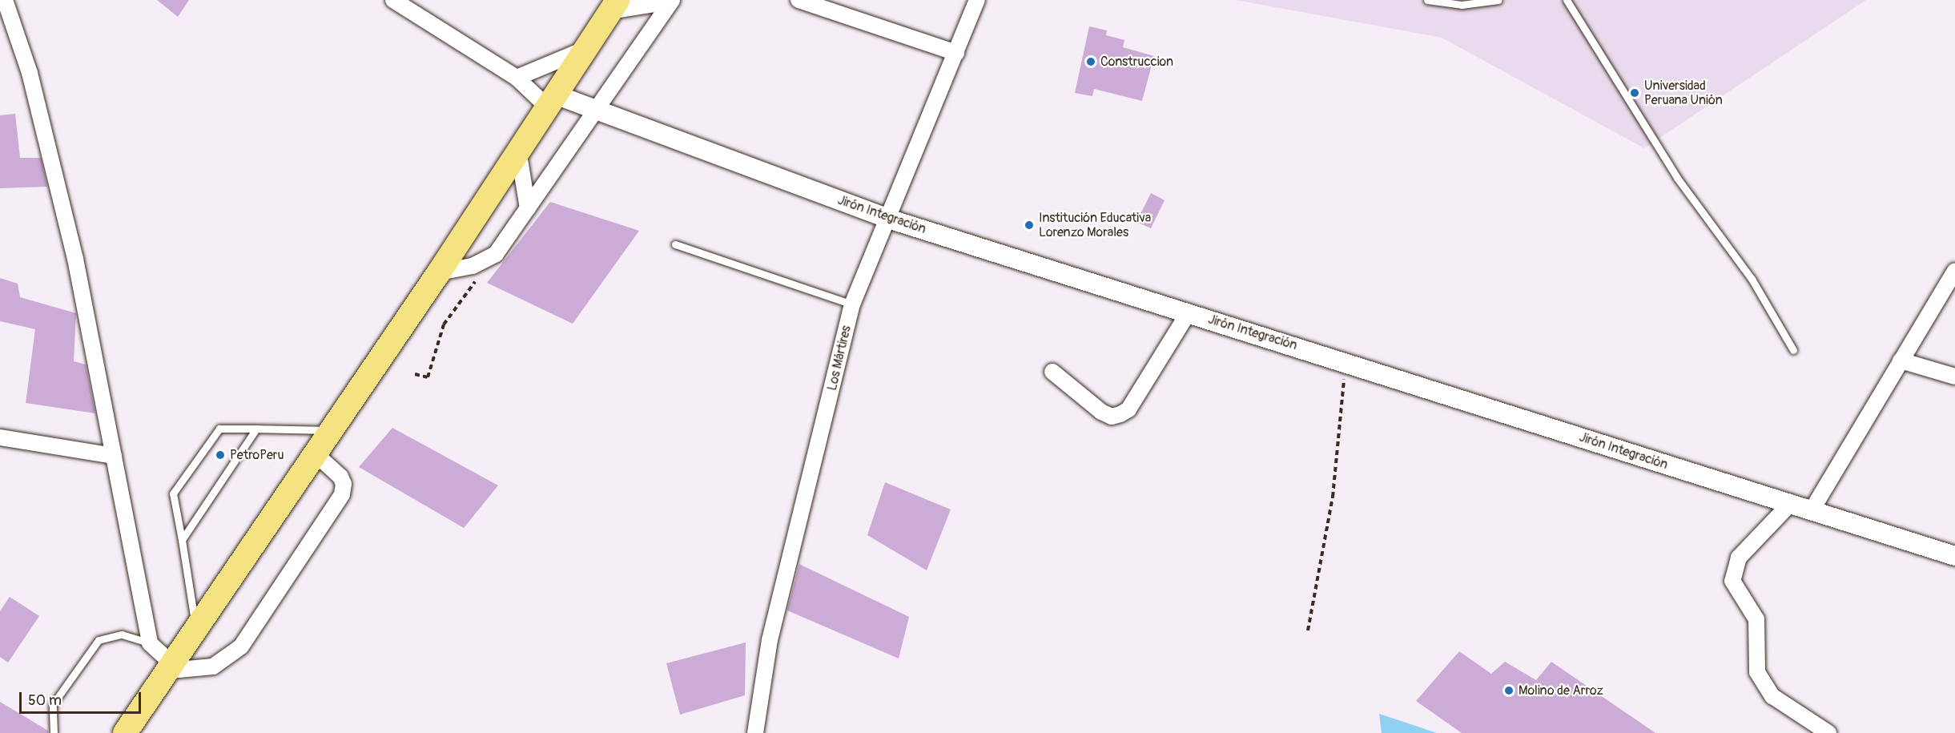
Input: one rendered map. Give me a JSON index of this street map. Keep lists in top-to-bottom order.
{
  "streets": {
    "street": ["Jirón Integración", "Los Mártires"]
  },
  "crossings": [
    ["Jirón Integración", "Los Mártires"]
  ],
  "places": [
    "Construccion",
    "Universidad Peruana Unión",
    "Institución Educativa Lorenzo Morales",
    "PetroPeru",
    "Molino de Arroz"
  ],
  "scale_bar": "50 m"
}
